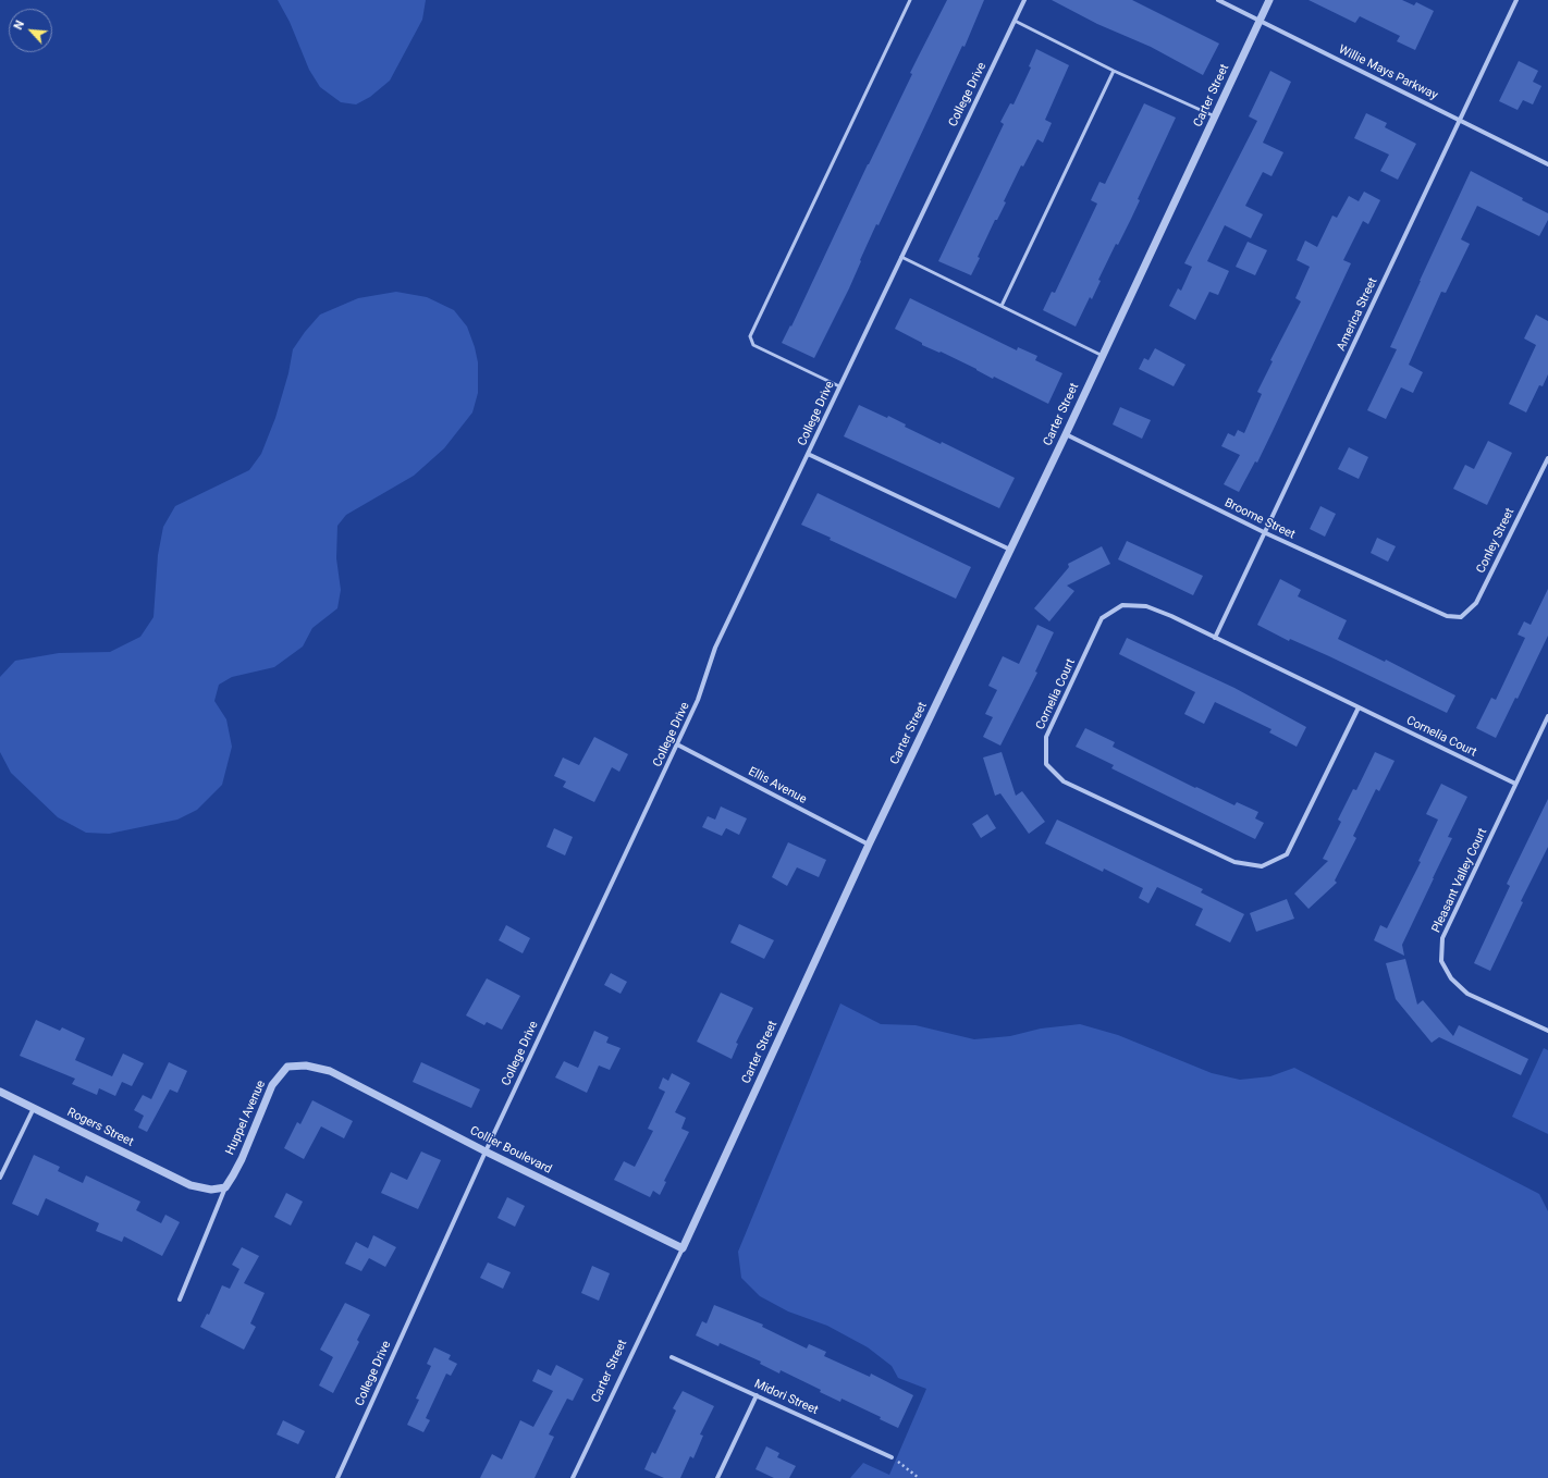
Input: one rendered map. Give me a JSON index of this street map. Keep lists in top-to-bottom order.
{
  "streets": {
    "street": [
      "Willie Mays Parkway",
      "College Drive",
      "Carter Street",
      "America Street",
      "Broome Street",
      "Conley Street",
      "Cornelia Court",
      "Ellis Avenue",
      "Pleasant Valley Court",
      "Huppel Avenue",
      "Rogers Street",
      "Collier Boulevard",
      "Midori Street"
    ]
  },
  "crossings": [
    ["Willie Mays Parkway", "Carter Street"],
    ["Willie Mays Parkway", "America Street"],
    ["College Drive", "Ellis Avenue"],
    ["College Drive", "Collier Boulevard"],
    ["Carter Street", "Broome Street"],
    ["Carter Street", "Ellis Avenue"],
    ["Carter Street", "Collier Boulevard"],
    ["America Street", "Broome Street"],
    ["America Street", "Cornelia Court"],
    ["Broome Street", "Conley Street"],
    ["Cornelia Court", "Pleasant Valley Court"],
    ["Huppel Avenue", "Rogers Street"],
    ["Huppel Avenue", "Collier Boulevard"]
  ],
  "north": "top left"
}
